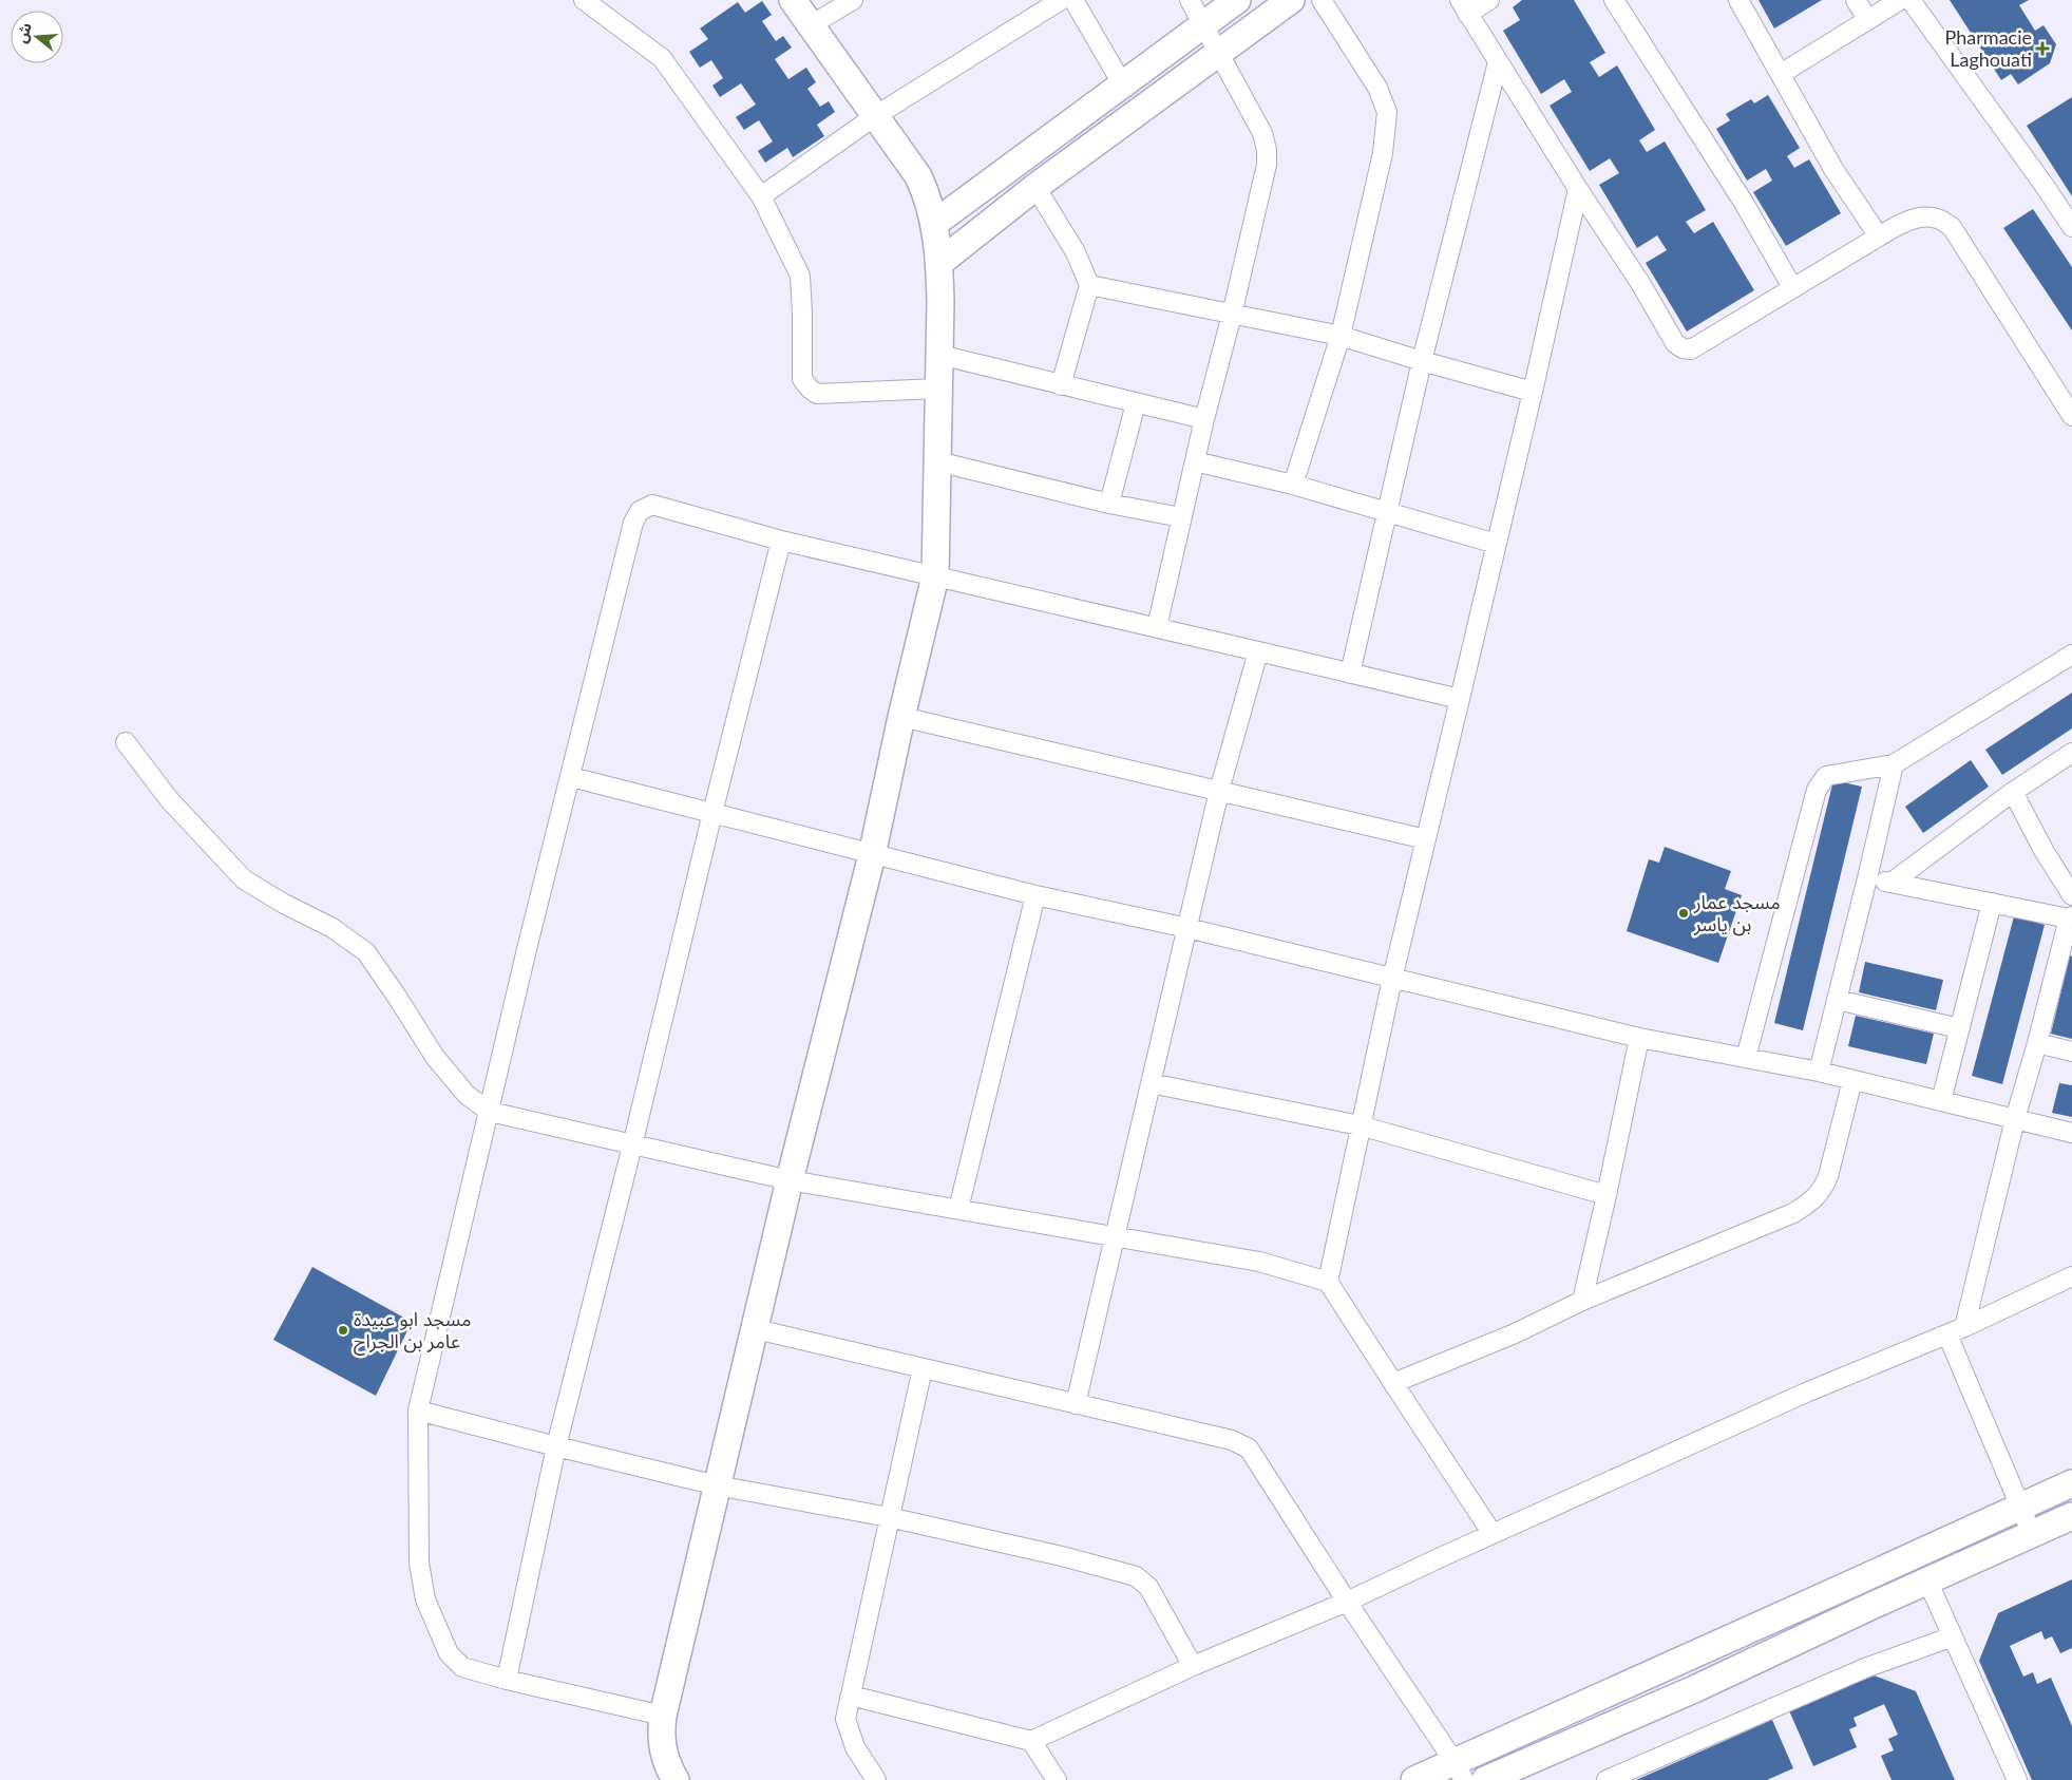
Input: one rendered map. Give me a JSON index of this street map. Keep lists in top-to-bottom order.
{
  "places": {
    "health": ["Pharmacie Laghouati"],
    "other": ["مسجد عمار بن ياسر", "مسجد ابو عبيدة عامر بن الجراح"]
  },
  "north": "left"
}
